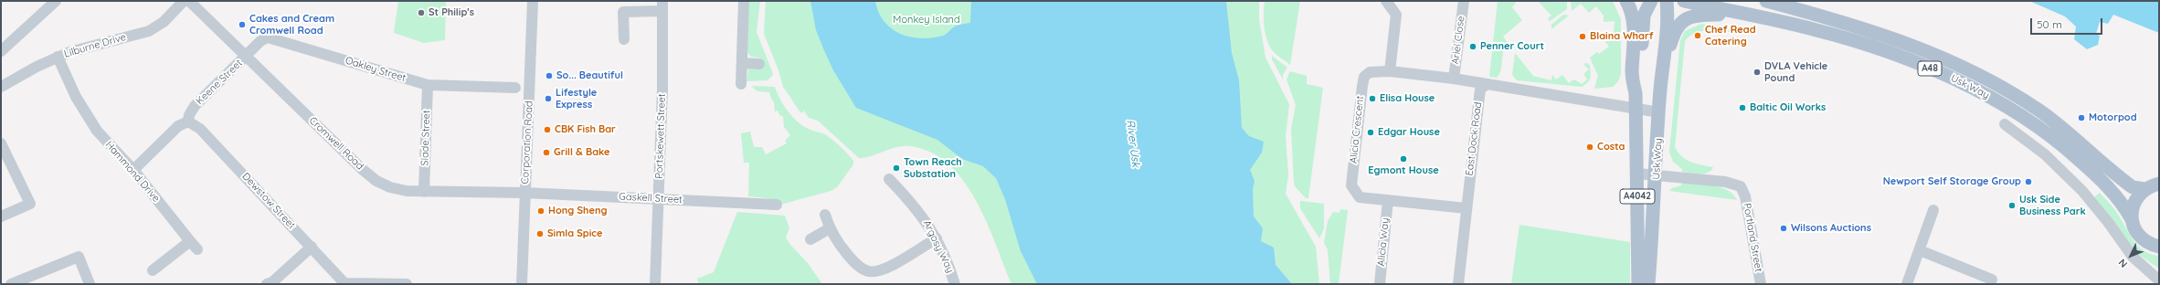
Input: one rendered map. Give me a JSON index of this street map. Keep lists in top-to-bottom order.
{
  "streets": {
    "main road": ["A48", "Usk Way", "A4042"],
    "street": [
      "Ariel Close",
      "Lilburne Drive",
      "Oakley Street",
      "Keene Street",
      "Alicia Crescent",
      "Portskewett Street",
      "Slade Street",
      "East Dock Road",
      "Corporation Road",
      "Cromwell Road",
      "Hammond Drive",
      "Gaskell Street",
      "Dewstow Street",
      "Portland Street",
      "Alicia Way",
      "Argosy Way"
    ]
  },
  "crossings": [
    ["Ariel Close", "Alicia Crescent"],
    ["Lilburne Drive", "Hammond Drive"],
    ["A48", "Usk Way"],
    ["Oakley Street", "Keene Street"],
    ["Oakley Street", "Slade Street"],
    ["Oakley Street", "Cromwell Road"],
    ["Keene Street", "Cromwell Road"],
    ["Keene Street", "Dewstow Street"],
    ["Usk Way", "Portland Street"],
    ["Alicia Crescent", "East Dock Road"],
    ["Alicia Crescent", "Alicia Way"],
    ["Portskewett Street", "Gaskell Street"],
    ["Slade Street", "Cromwell Road"],
    ["Corporation Road", "Cromwell Road"],
    ["Corporation Road", "Gaskell Street"],
    ["Cromwell Road", "Gaskell Street"]
  ],
  "water": ["River Usk"],
  "parks": ["Monkey Island"],
  "places": [
    "St Philip's",
    "Cakes and Cream Cromwell Road",
    "Chef Read Catering",
    "Blaina Wharf",
    "Penner Court",
    "DVLA Vehicle Pound",
    "So... Beautiful",
    "Lifestyle Express",
    "Elisa House",
    "Baltic Oil Works",
    "Motorpod",
    "CBK Fish Bar",
    "Edgar House",
    "Costa",
    "Grill & Bake",
    "Egmont House",
    "Town Reach Substation",
    "Newport Self Storage Group",
    "Usk Side Business Park",
    "Hong Sheng",
    "Wilsons Auctions",
    "Simla Spice"
  ],
  "scale_bar": "50 m",
  "north": "bottom left"
}
